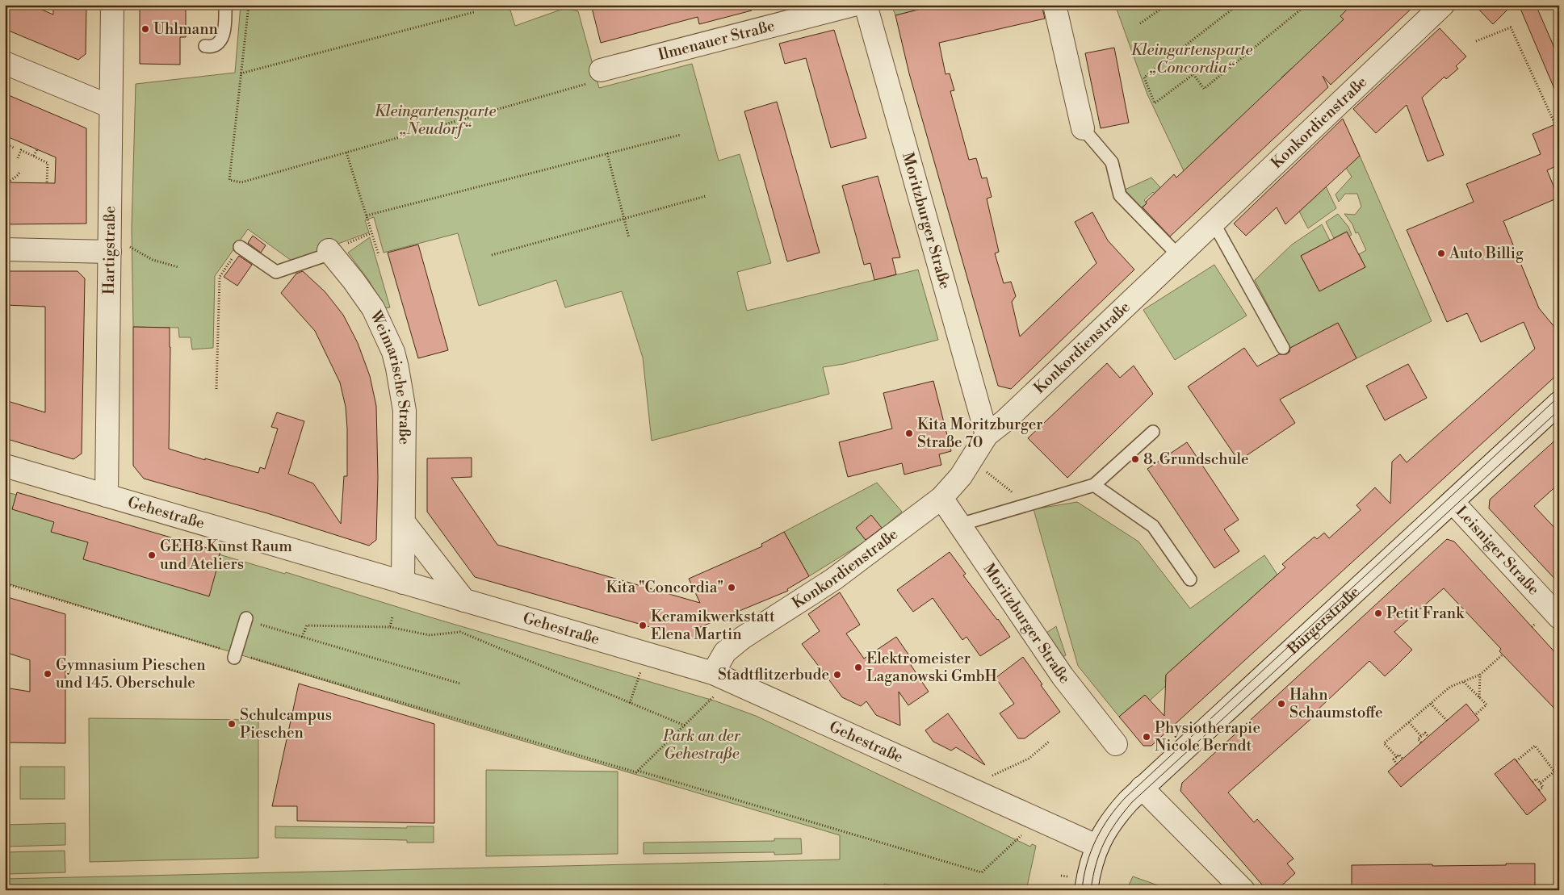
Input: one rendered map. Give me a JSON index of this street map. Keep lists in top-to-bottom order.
{
  "streets": {
    "street": [
      "Ilmenauer Straße",
      "Konkordienstraße",
      "Moritzburger Straße",
      "Hartigstraße",
      "Weimarische Straße",
      "Gehestraße",
      "Leisniger Straße",
      "Bürgerstraße"
    ]
  },
  "crossings": [
    ["Konkordienstraße", "Moritzburger Straße"],
    ["Konkordienstraße", "Gehestraße"],
    ["Hartigstraße", "Gehestraße"],
    ["Weimarische Straße", "Gehestraße"],
    ["Gehestraße", "Bürgerstraße"],
    ["Leisniger Straße", "Bürgerstraße"]
  ],
  "parks": ["Kleingartensparte „Concordia“", "Kleingartensparte „Neudorf“", "Park an der Gehestraße"],
  "places": [
    "Uhlmann",
    "Auto Billig",
    "Kita Moritzburger Straße 70",
    "8. Grundschule",
    "GEH8 Kunst Raum und Ateliers",
    "Kita \"Concordia\"",
    "Petit Frank",
    "Keramikwerkstatt Elena Martin",
    "Elektromeister Laganowski GmbH",
    "Gymnasium Pieschen und 145. Oberschule",
    "Stadtflitzerbude",
    "Hahn Schaumstoffe",
    "Schulcampus Pieschen",
    "Physiotherapie Nicole Berndt"
  ]
}
